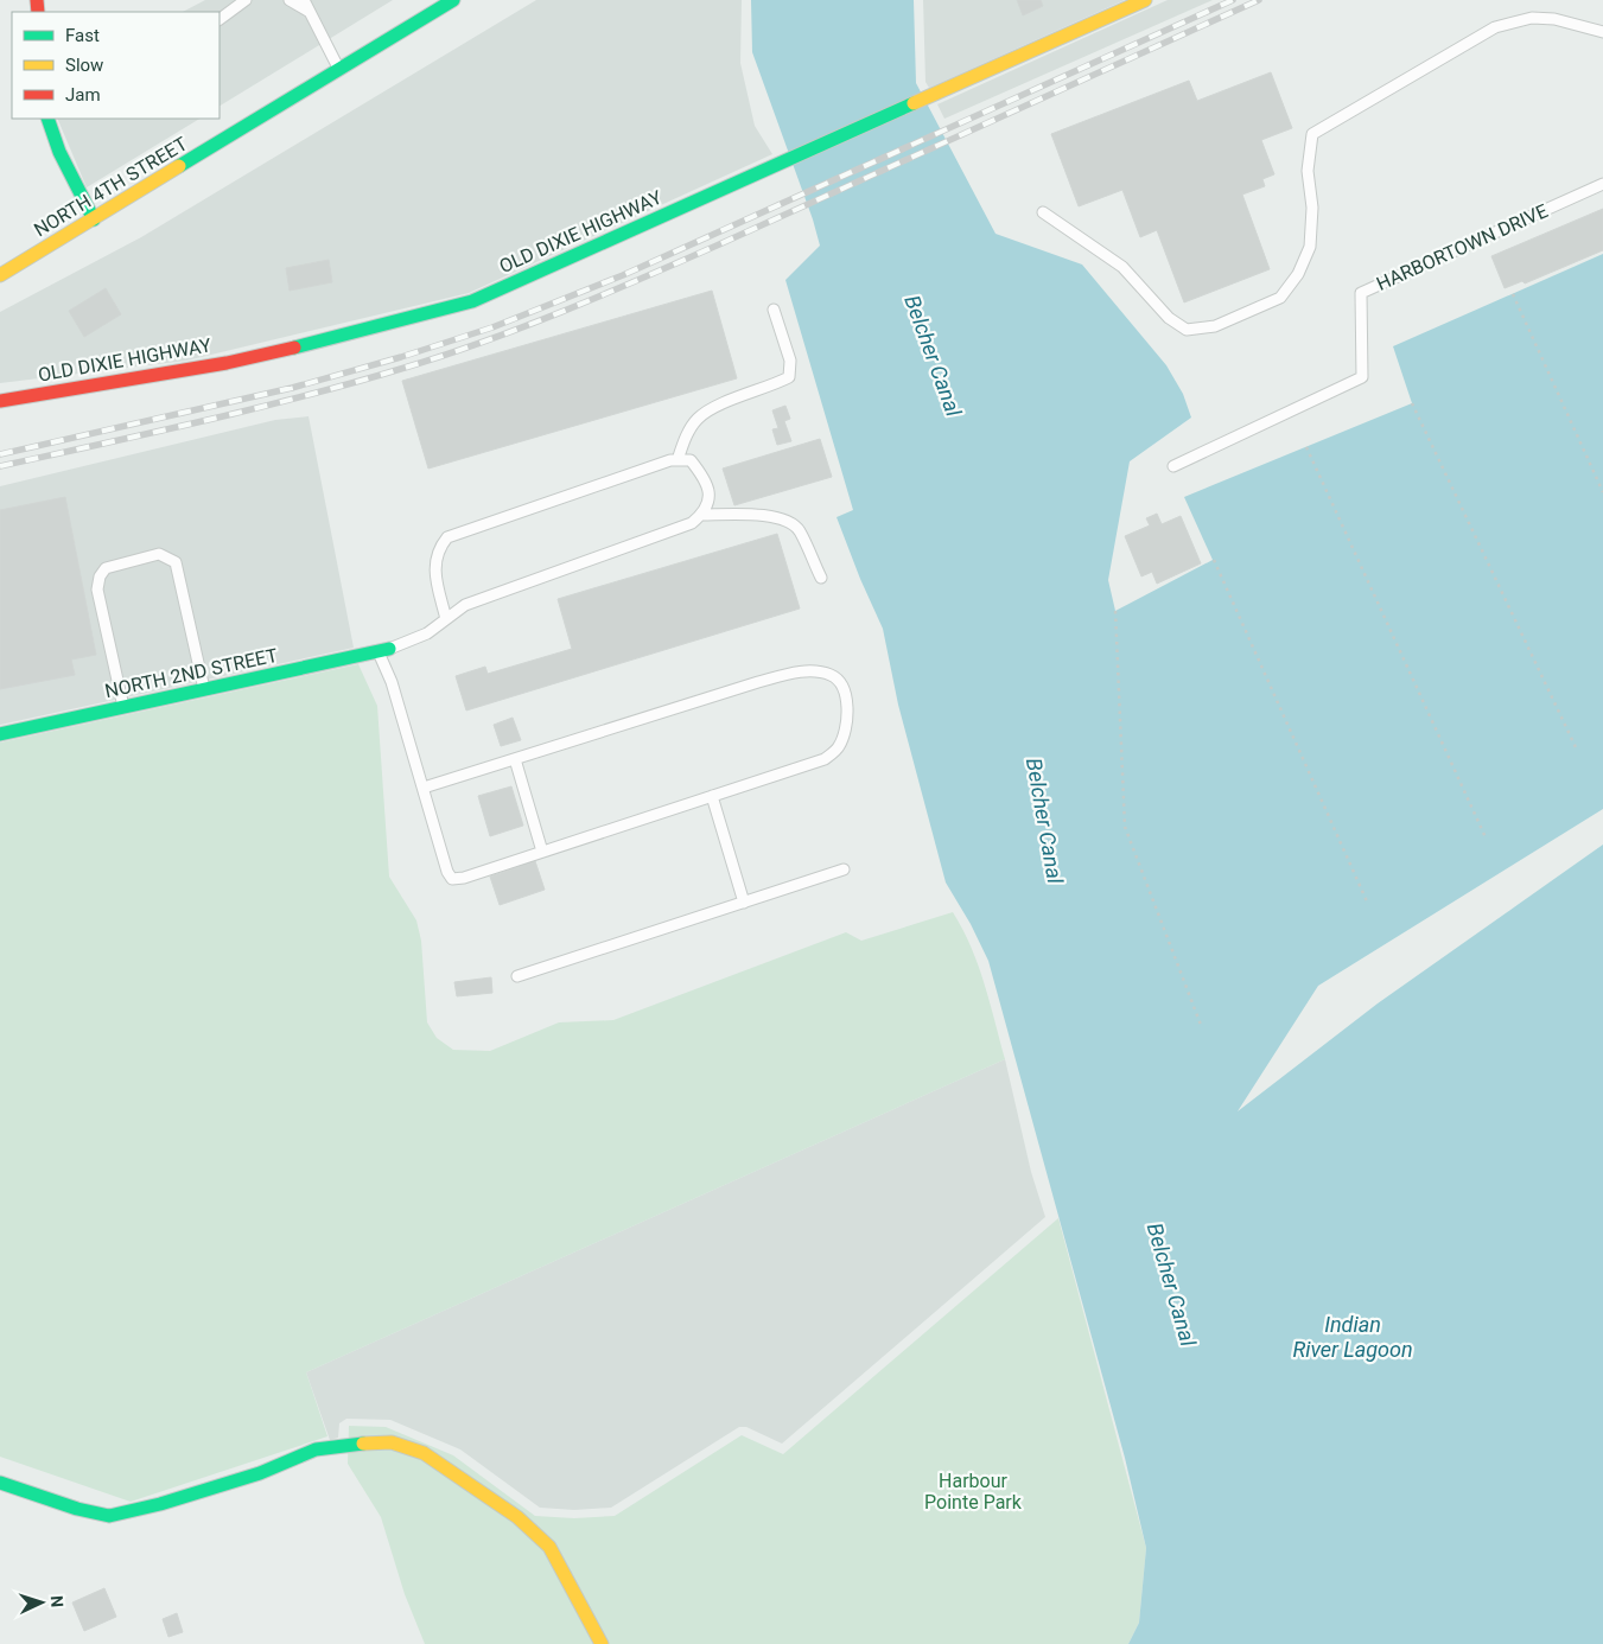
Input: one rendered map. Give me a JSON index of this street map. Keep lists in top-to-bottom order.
{
  "streets": {
    "street": ["NORTH 4TH STREET", "OLD DIXIE HIGHWAY", "NORTH 2ND STREET"],
    "lane": ["HARBORTOWN DRIVE"]
  },
  "water": ["Belcher Canal", "Indian River Lagoon"],
  "parks": ["Harbour Pointe Park"],
  "legend": ["Fast", "Slow", "Jam"],
  "north": "right"
}
